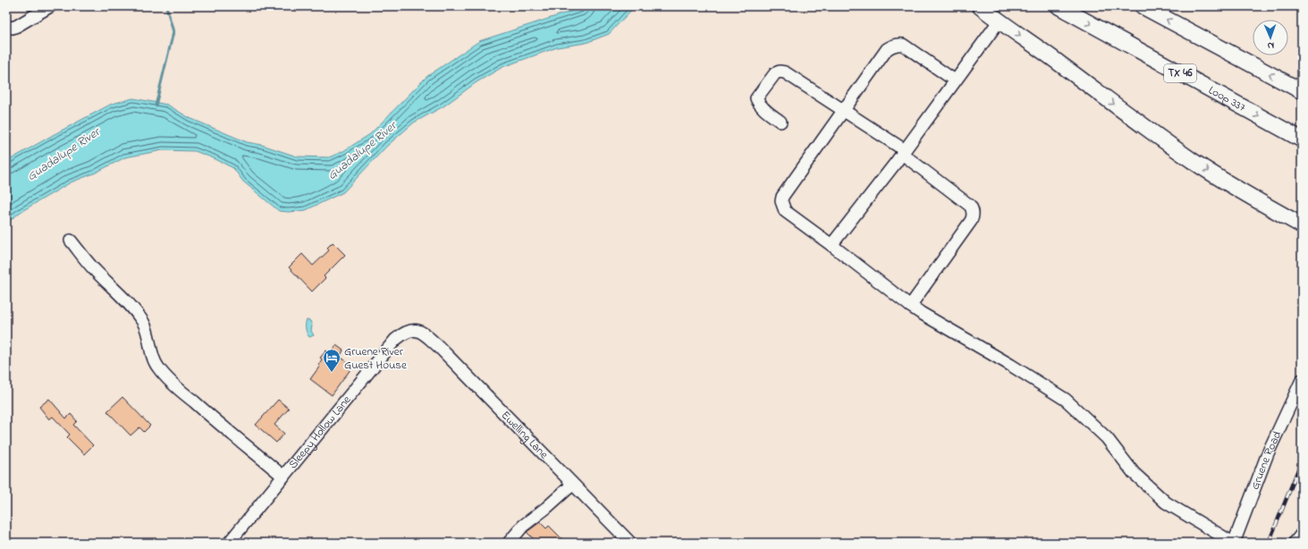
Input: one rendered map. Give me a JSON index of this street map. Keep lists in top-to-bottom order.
{
  "streets": {
    "main road": ["TX 46", "Loop 337"],
    "street": ["Sleepy Hollow Lane", "Ewelling Lane", "Gruene Road"]
  },
  "crossings": [
    ["Sleepy Hollow Lane", "Ewelling Lane"]
  ],
  "water": ["Guadalupe River"],
  "places": {
    "hotel": ["Gruene River Guest House"]
  },
  "north": "bottom"
}
